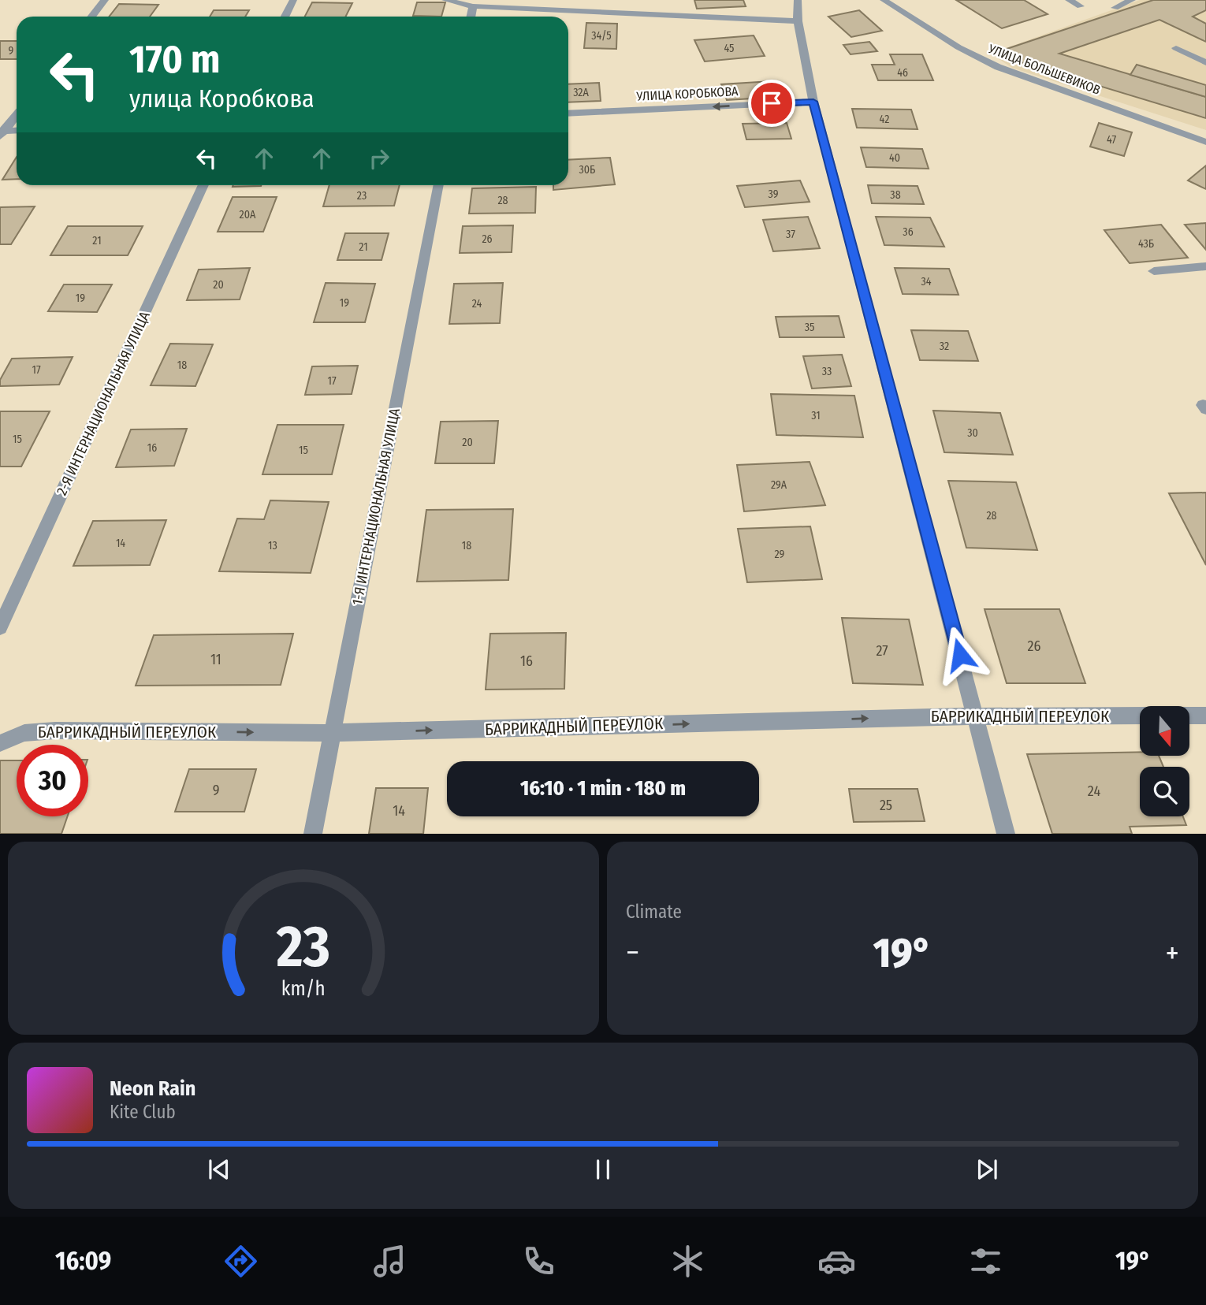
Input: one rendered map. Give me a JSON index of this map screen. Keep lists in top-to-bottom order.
{
  "streets": {
    "street": [
      "УЛИЦА БОЛЬШЕВИКОВ",
      "УЛИЦА КОРОБКОВА",
      "2-Я ИНТЕРНАЦИОНАЛЬНАЯ УЛИЦА",
      "1-Я ИНТЕРНАЦИОНАЛЬНАЯ УЛИЦА",
      "БАРРИКАДНЫЙ ПЕРЕУЛОК"
    ]
  },
  "crossings": [
    ["1-Я ИНТЕРНАЦИОНАЛЬНАЯ УЛИЦА", "БАРРИКАДНЫЙ ПЕРЕУЛОК"]
  ],
  "one_way": ["БАРРИКАДНЫЙ ПЕРЕУЛОК"],
  "house_numbers": [
    "34/5",
    "45",
    "9",
    "46",
    "32А",
    "42",
    "47",
    "40",
    "30Б",
    "39",
    "38",
    "23",
    "28",
    "20А",
    "36",
    "37",
    "26",
    "21",
    "43Б",
    "21",
    "34",
    "20",
    "19",
    "19",
    "24",
    "35",
    "32",
    "18",
    "17",
    "33",
    "17",
    "31",
    "30",
    "15",
    "20",
    "16",
    "15",
    "29А",
    "28",
    "14",
    "13",
    "18",
    "29",
    "26",
    "27",
    "11",
    "16",
    "9",
    "24",
    "25",
    "14"
  ],
  "north": "bottom",
  "page": {
    "turn": ["170 m", "улица Коробкова"],
    "limit": "30",
    "trip": "16:10 · 1 min · 180 m",
    "tile": "Climate",
    "heat": ["−", "19°", "+"],
    "song": ["Neon Rain", "Kite Club"],
    "tabs": ["16:09", "19°"],
    "gauge": ["23", "km/h"]
  }
}
